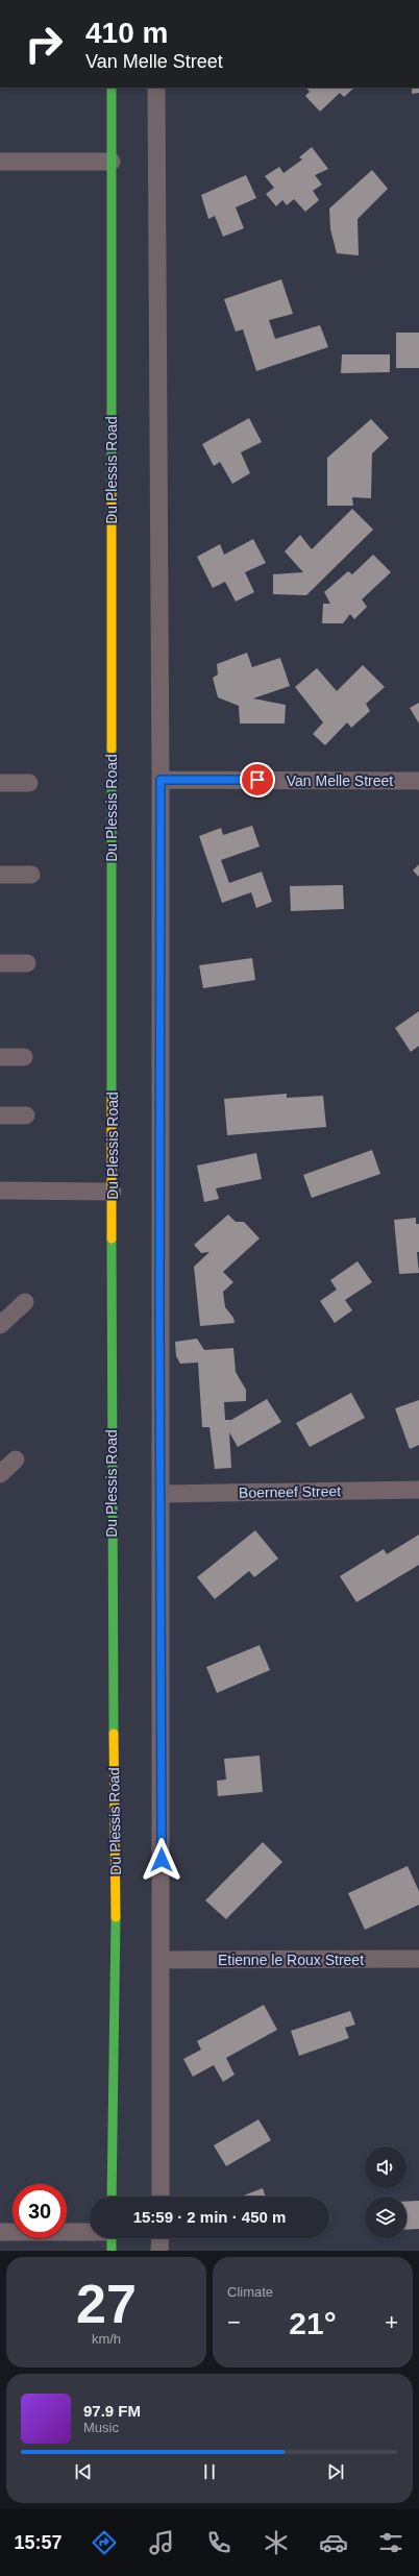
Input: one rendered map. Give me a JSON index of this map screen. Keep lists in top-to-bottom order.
{
  "streets": {
    "street": [
      "Du Plessis Road",
      "Van Melle Street",
      "Boerneef Street",
      "Etienne le Roux Street"
    ]
  },
  "page": {
    "turn": ["410 m", "Van Melle Street"],
    "limit": "30",
    "trip": "15:59 · 2 min · 450 m",
    "tile": [
      ["27", "km/h"],
      "Climate"
    ],
    "heat": ["−", "21°", "+"],
    "song": ["97.9 FM", "Music"],
    "tabs": "15:57"
  }
}
